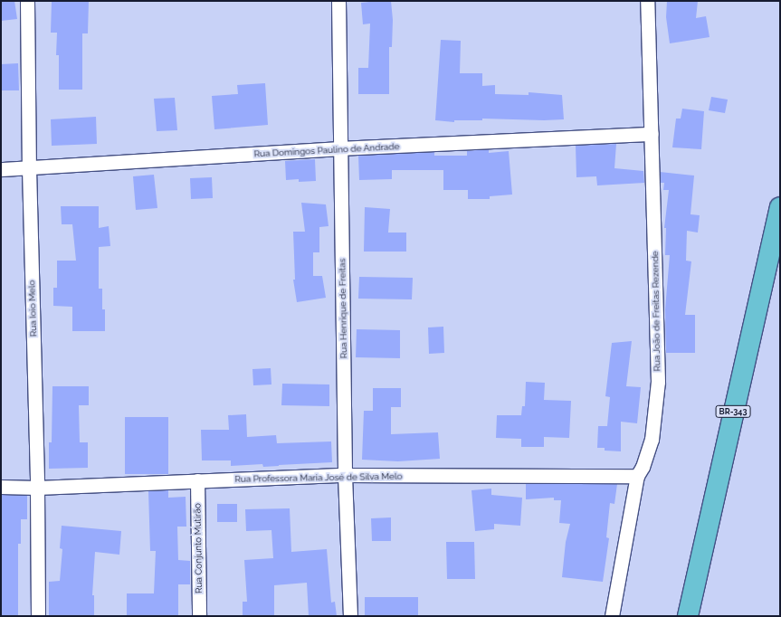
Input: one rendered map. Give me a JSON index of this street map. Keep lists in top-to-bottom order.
{
  "streets": {
    "highway": ["BR-343"],
    "street": [
      "Rua Domingos Paulino de Andrade",
      "Rua Ioio Melo",
      "Rua Henrique de Freitas",
      "Rua João de Freitas Rezende",
      "Rua Professora Maria José de Silva Melo",
      "Rua Conjunto Mutirão"
    ]
  },
  "crossings": [
    ["Rua Domingos Paulino de Andrade", "Rua Ioio Melo"],
    ["Rua Domingos Paulino de Andrade", "Rua Henrique de Freitas"],
    ["Rua Domingos Paulino de Andrade", "Rua João de Freitas Rezende"],
    ["Rua Ioio Melo", "Rua Professora Maria José de Silva Melo"],
    ["Rua Henrique de Freitas", "Rua Professora Maria José de Silva Melo"],
    ["Rua João de Freitas Rezende", "Rua Professora Maria José de Silva Melo"],
    ["Rua Professora Maria José de Silva Melo", "Rua Conjunto Mutirão"]
  ]
}
